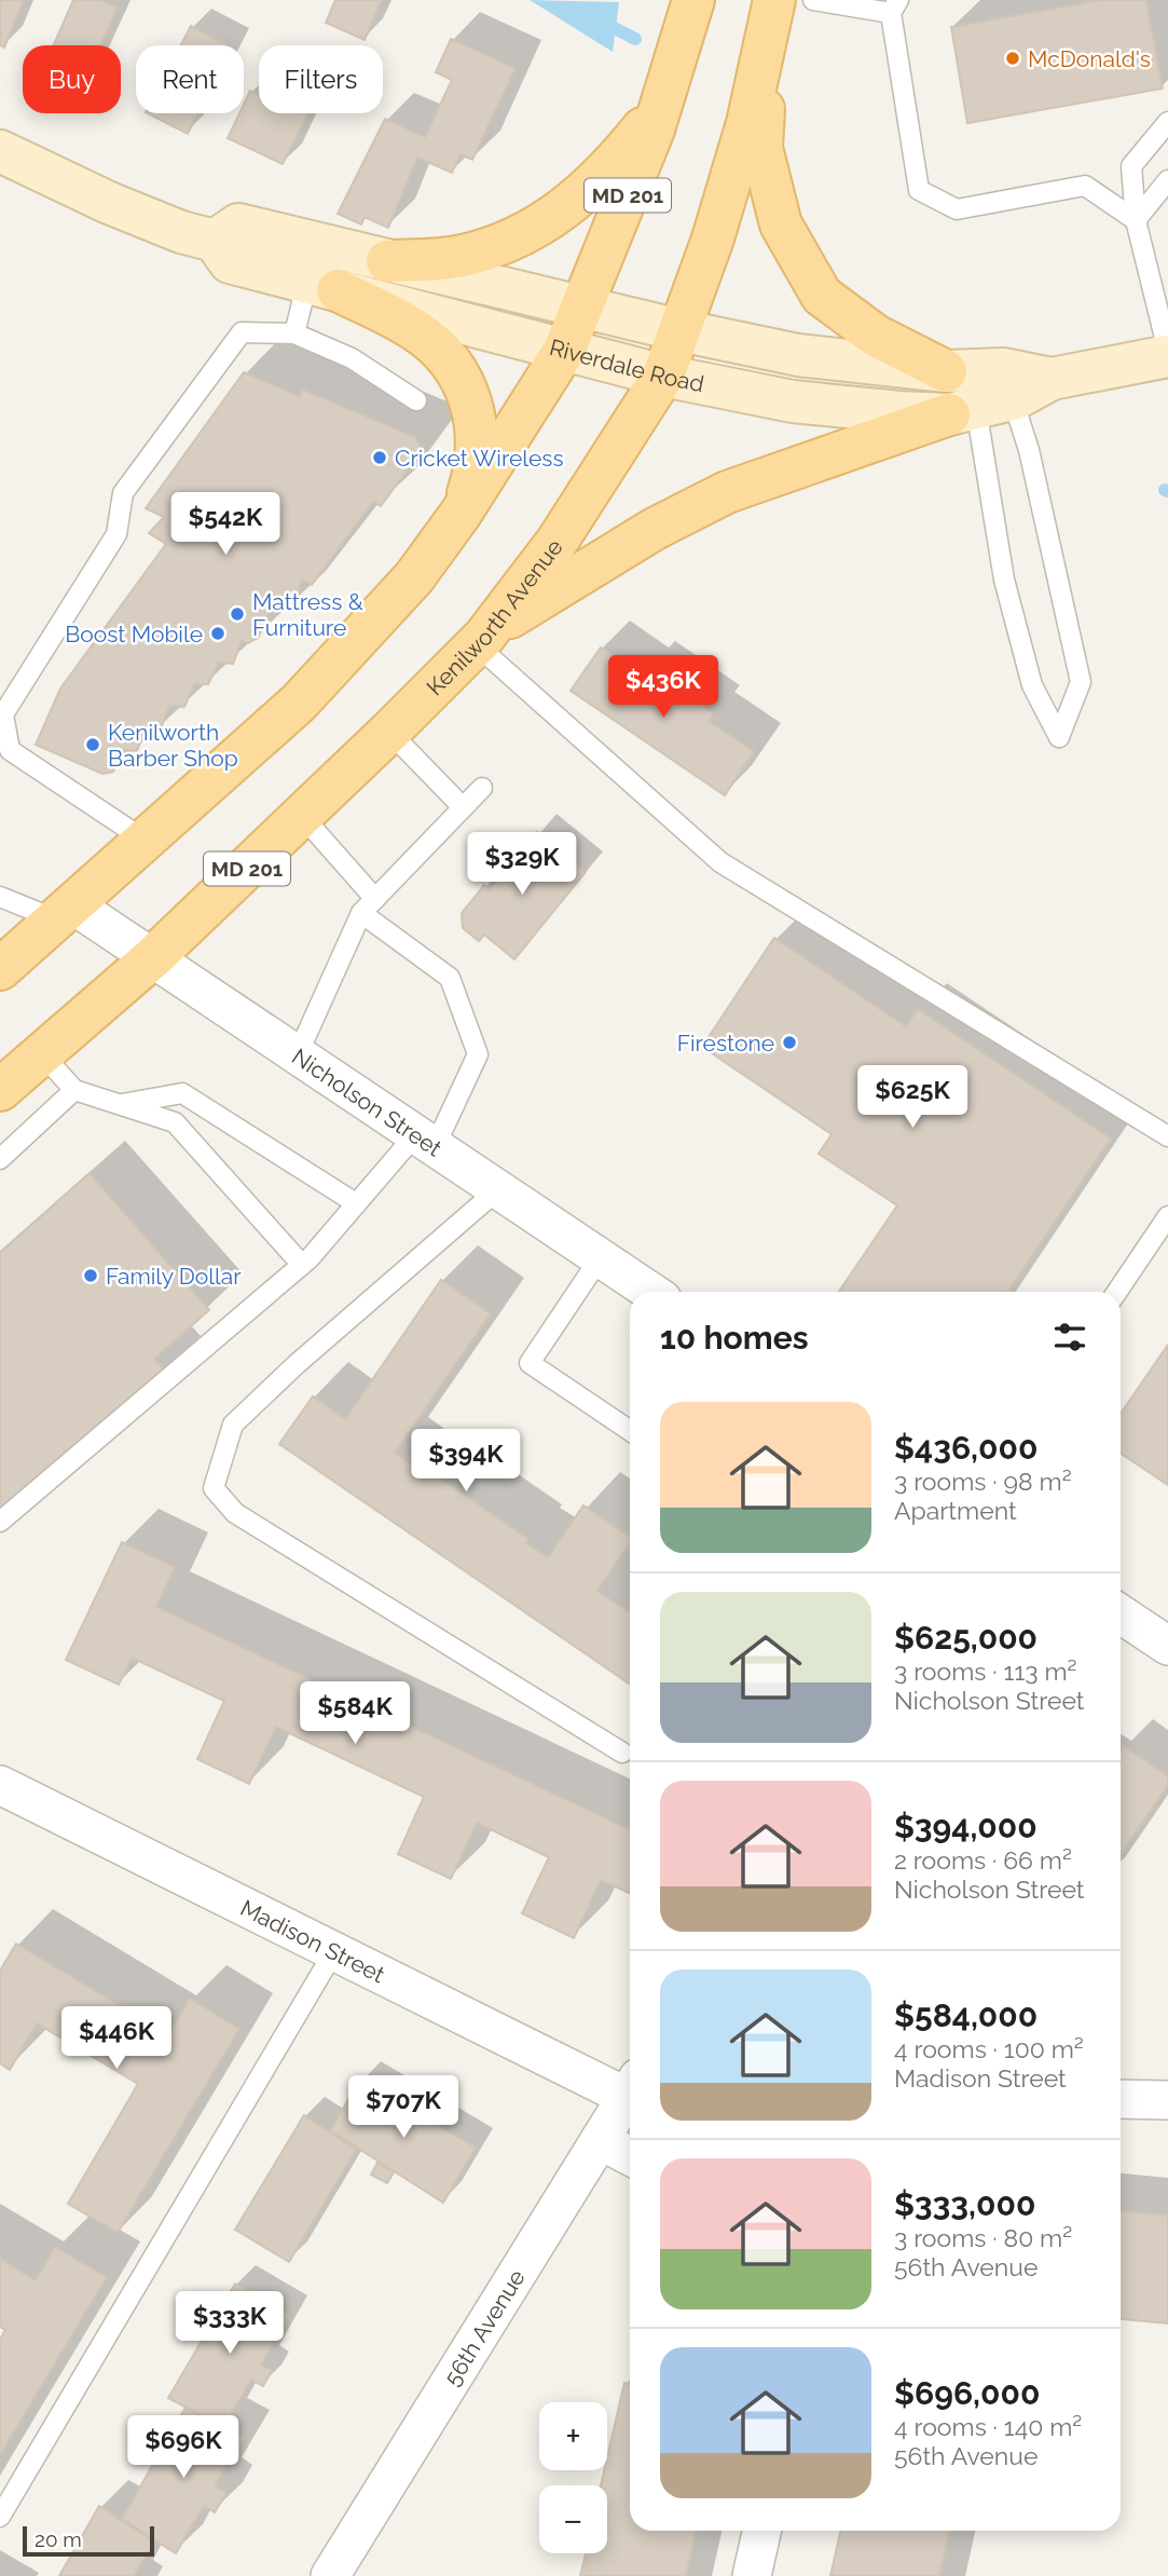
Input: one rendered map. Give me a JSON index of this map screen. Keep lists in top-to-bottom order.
{
  "streets": {
    "main road": ["MD 201", "Kenilworth Avenue"],
    "street": [
      "Riverdale Road",
      "Nicholson Street",
      "Madison Street",
      "56th Avenue"
    ]
  },
  "crossings": [
    ["MD 201", "Riverdale Road"],
    ["MD 201", "Nicholson Street"],
    ["Riverdale Road", "Kenilworth Avenue"],
    ["Kenilworth Avenue", "Nicholson Street"]
  ],
  "places": [
    "McDonald's",
    "Cricket Wireless",
    "Mattress & Furniture",
    "Boost Mobile",
    "Kenilworth Barber Shop",
    "Firestone",
    "Family Dollar"
  ],
  "scale_bar": "20 m",
  "page": {
    "chip": ["Buy", "Rent", "Filters"],
    "price": [
      "$542K",
      "$436K",
      "$329K",
      "$625K",
      "$394K",
      "$584K",
      "$446K",
      "$707K",
      "$333K",
      "$696K"
    ],
    "heading": "10 homes",
    "list": [
      {
        "name": "$436,000",
        "note": "3 rooms · 98 m² · Apartment"
      },
      {
        "name": "$625,000",
        "note": "3 rooms · 113 m² · Nicholson Street"
      },
      {
        "name": "$394,000",
        "note": "2 rooms · 66 m² · Nicholson Street"
      },
      {
        "name": "$584,000",
        "note": "4 rooms · 100 m² · Madison Street"
      },
      {
        "name": "$333,000",
        "note": "3 rooms · 80 m² · 56th Avenue"
      },
      {
        "name": "$696,000",
        "note": "4 rooms · 140 m² · 56th Avenue"
      }
    ],
    "map_buttons": ["+", "−"],
    "scale": "20 m"
  }
}
